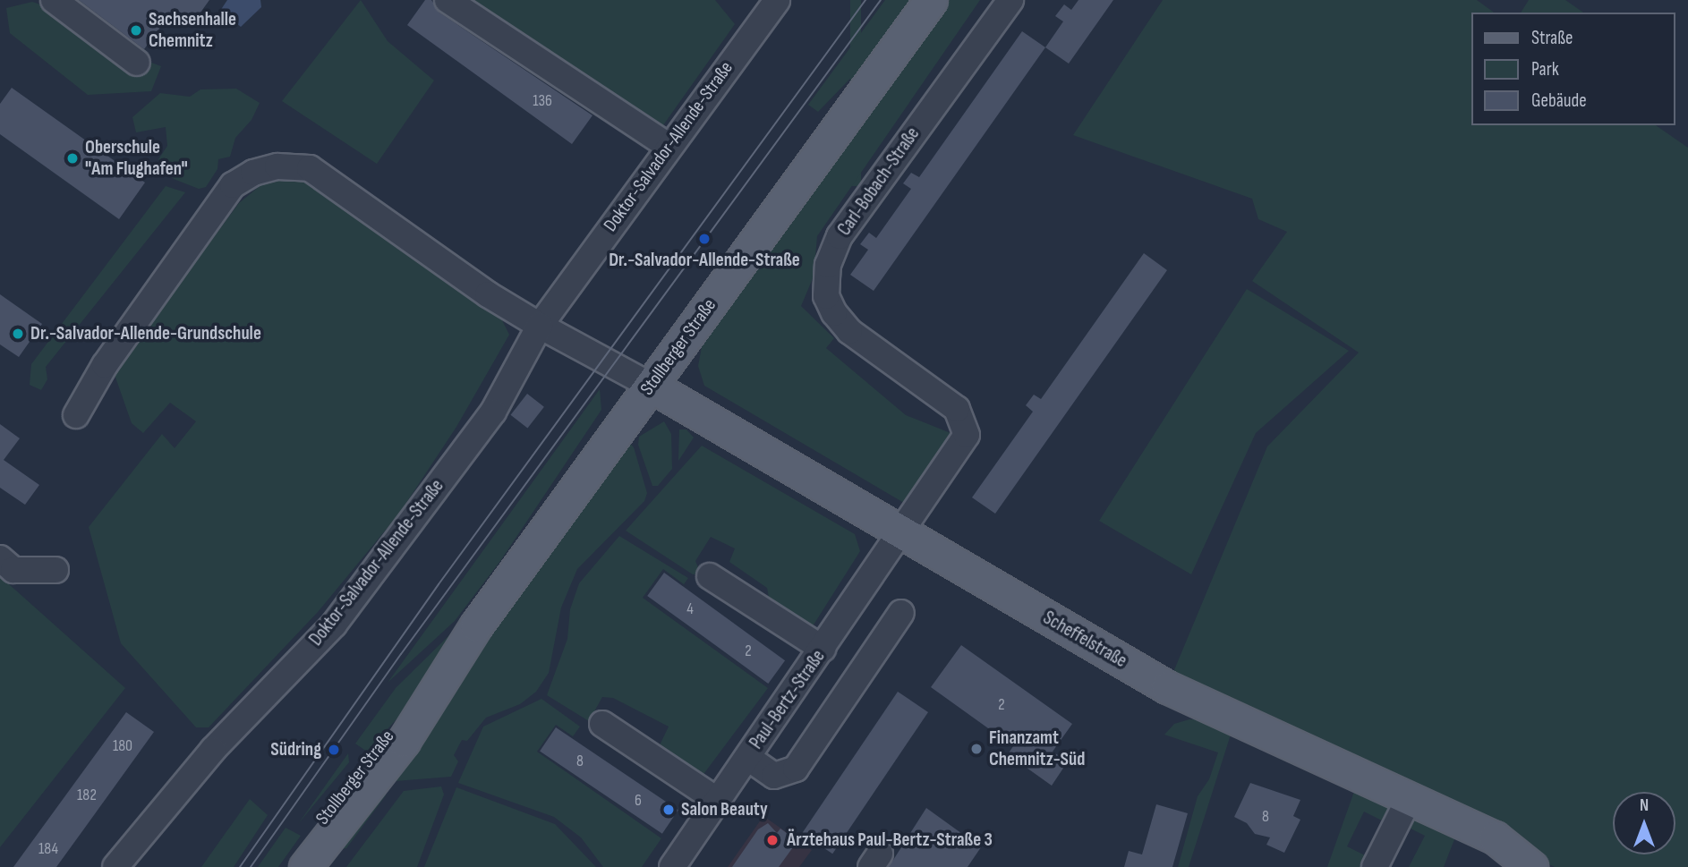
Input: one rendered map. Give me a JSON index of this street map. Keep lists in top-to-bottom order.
{
  "streets": {
    "main road": ["Stollberger Straße", "Scheffelstraße"],
    "street": ["Doktor-Salvador-Allende-Straße", "Carl-Bobach-Straße", "Paul-Bertz-Straße"]
  },
  "crossings": [
    ["Carl-Bobach-Straße", "Scheffelstraße"],
    ["Carl-Bobach-Straße", "Paul-Bertz-Straße"],
    ["Stollberger Straße", "Scheffelstraße"],
    ["Scheffelstraße", "Paul-Bertz-Straße"]
  ],
  "places": [
    "Sachsenhalle Chemnitz",
    "Oberschule \"Am Flughafen\"",
    "Dr.-Salvador-Allende-Straße",
    "Dr.-Salvador-Allende-Grundschule",
    "Finanzamt Chemnitz-Süd",
    "Südring",
    "Salon Beauty",
    "Ärztehaus Paul-Bertz-Straße 3"
  ],
  "house_numbers": [
    "136",
    "4",
    "2",
    "2",
    "180",
    "8",
    "182",
    "6",
    "8",
    "184"
  ],
  "legend": ["Straße", "Park", "Gebäude"],
  "north": "top"
}
